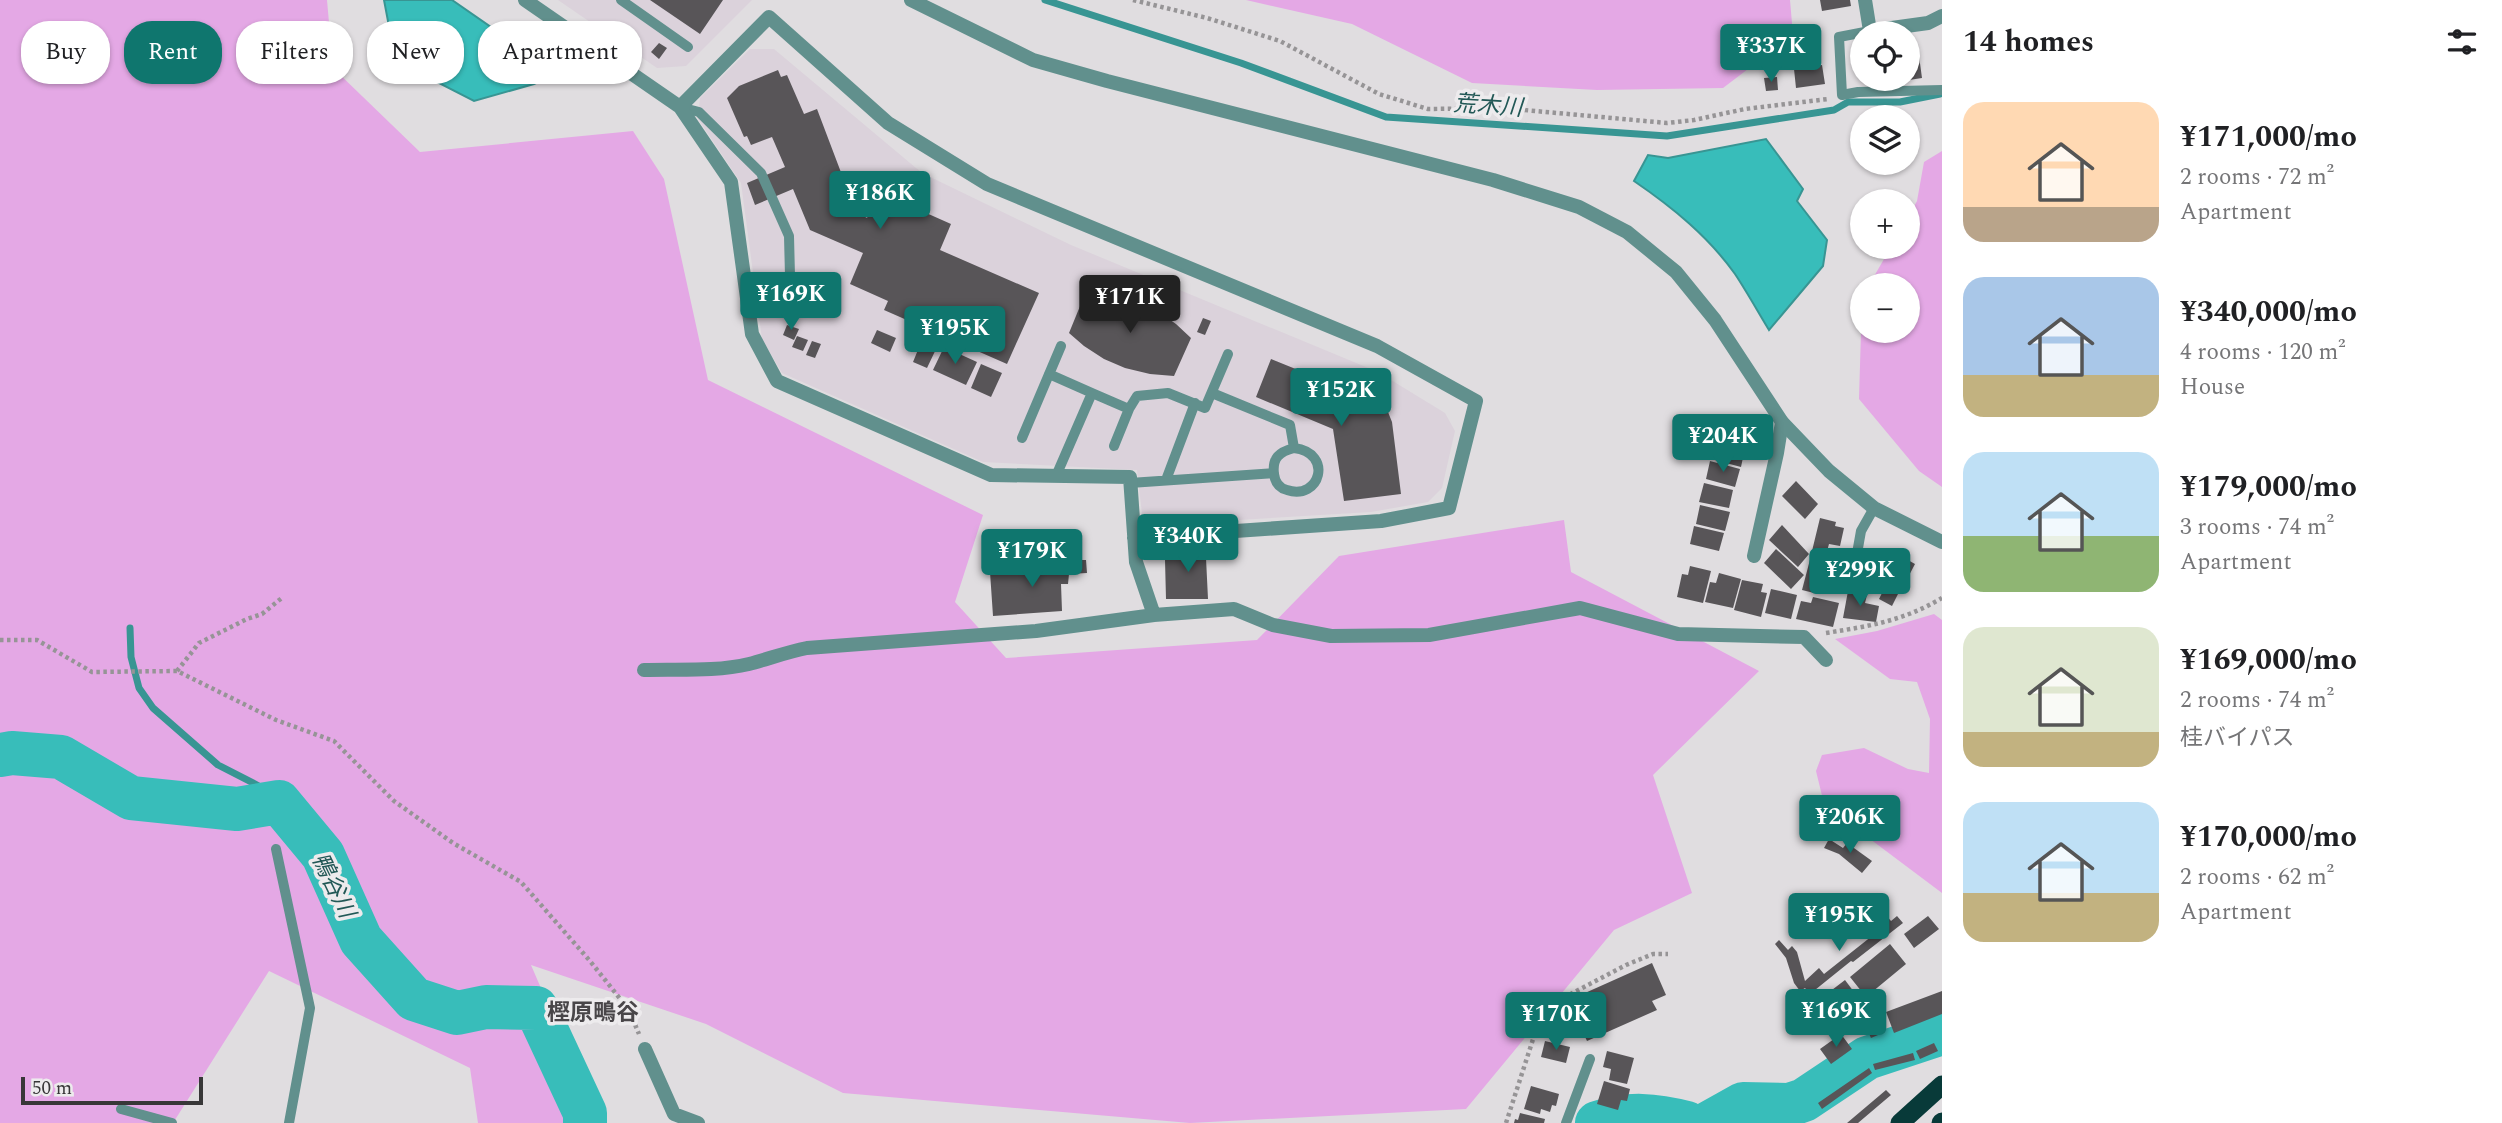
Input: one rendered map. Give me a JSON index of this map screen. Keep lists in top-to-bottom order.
{
  "districts": ["樫原鴫谷"],
  "water": ["荒木川", "鴨谷川"],
  "scale_bar": "50 m",
  "page": {
    "heading": "14 homes",
    "map_buttons": ["+", "−"],
    "chip": [
      "Buy",
      "Rent",
      "Filters",
      "New",
      "Apartment"
    ],
    "price": [
      "¥337K",
      "¥186K",
      "¥169K",
      "¥171K",
      "¥195K",
      "¥152K",
      "¥204K",
      "¥340K",
      "¥179K",
      "¥299K",
      "¥206K",
      "¥195K",
      "¥169K",
      "¥170K"
    ],
    "list": [
      {
        "name": "¥171,000/mo",
        "note": "2 rooms · 72 m² · Apartment"
      },
      {
        "name": "¥340,000/mo",
        "note": "4 rooms · 120 m² · House"
      },
      {
        "name": "¥179,000/mo",
        "note": "3 rooms · 74 m² · Apartment"
      },
      {
        "name": "¥169,000/mo",
        "note": "2 rooms · 74 m² · 桂バイパス"
      },
      {
        "name": "¥170,000/mo",
        "note": "2 rooms · 62 m² · Apartment"
      }
    ],
    "scale": "50 m"
  }
}
